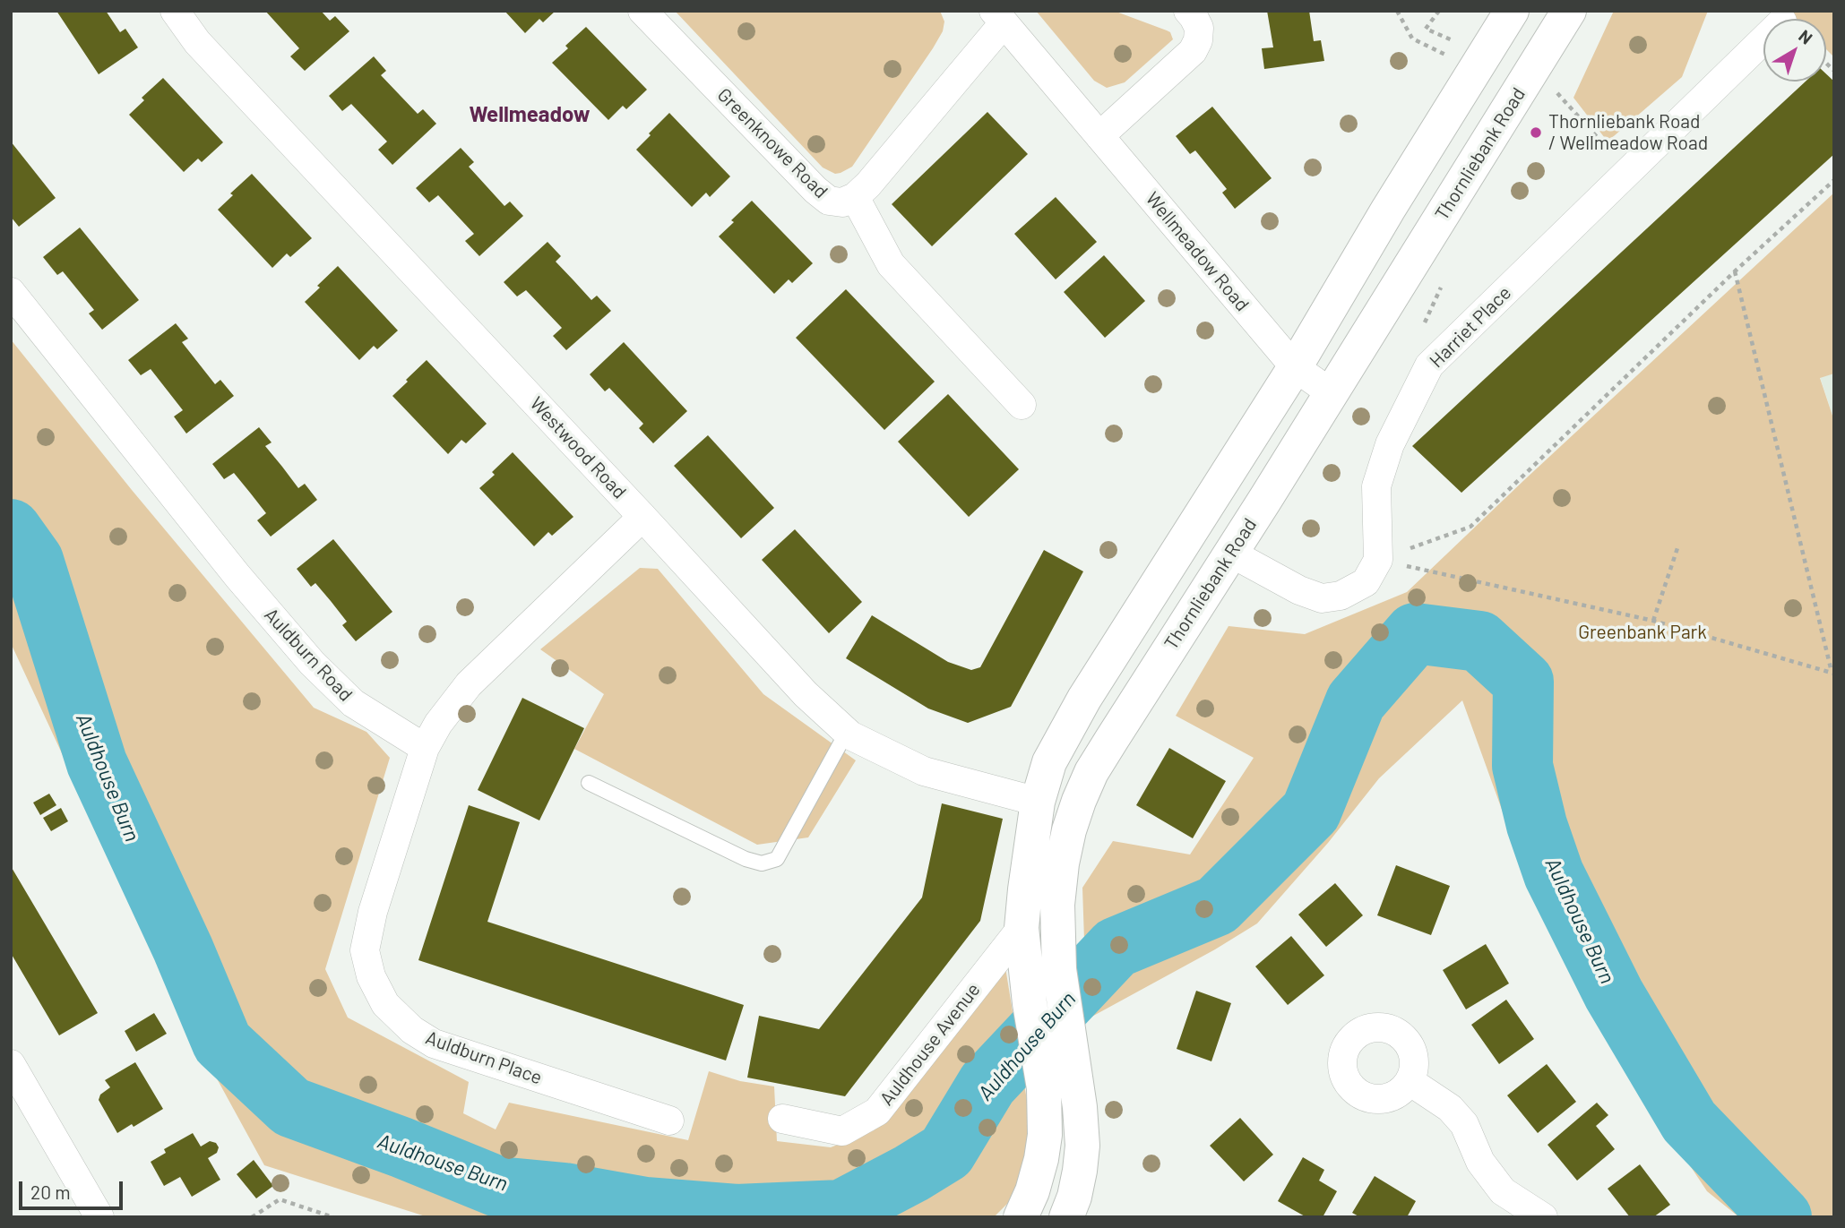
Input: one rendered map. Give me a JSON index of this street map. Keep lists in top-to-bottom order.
{
  "streets": {
    "main road": ["Thornliebank Road"],
    "street": [
      "Greenknowe Road",
      "Wellmeadow Road",
      "Harriet Place",
      "Westwood Road",
      "Auldburn Road",
      "Auldhouse Avenue",
      "Auldburn Place"
    ]
  },
  "crossings": [
    ["Greenknowe Road", "Wellmeadow Road"],
    ["Thornliebank Road", "Wellmeadow Road"],
    ["Auldburn Road", "Auldburn Place"]
  ],
  "districts": ["Wellmeadow"],
  "water": ["Auldhouse Burn"],
  "parks": ["Greenbank Park"],
  "places": ["Thornliebank Road / Wellmeadow Road"],
  "scale_bar": "20 m",
  "north": "top right"
}
